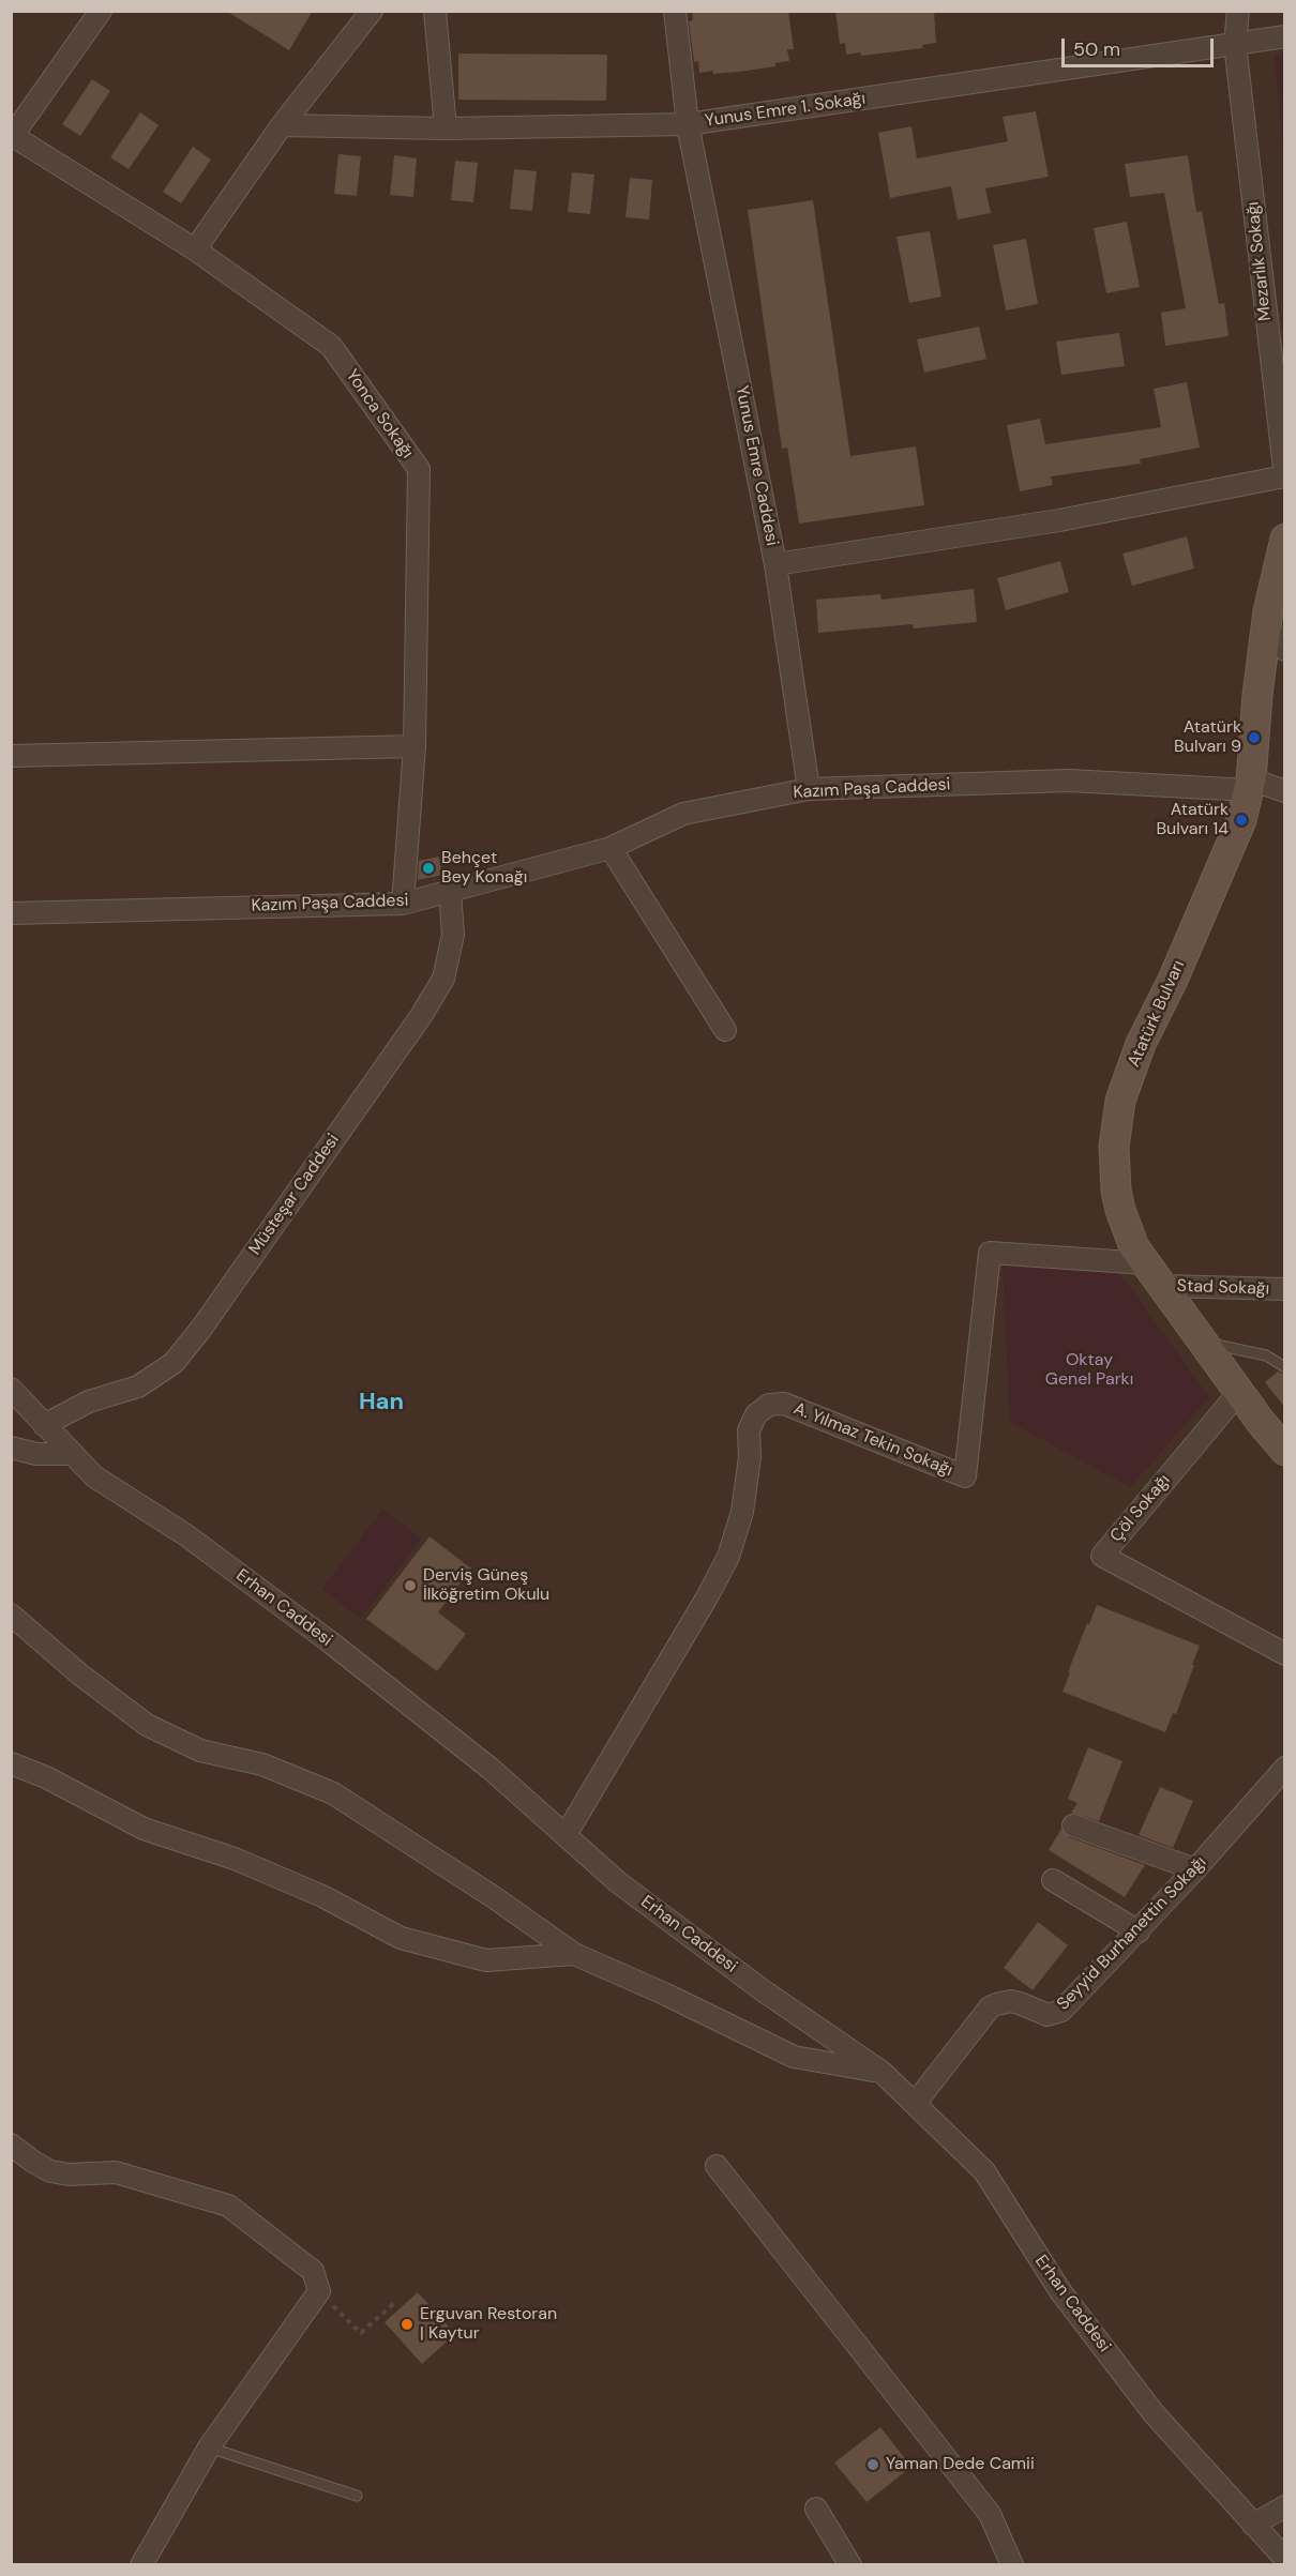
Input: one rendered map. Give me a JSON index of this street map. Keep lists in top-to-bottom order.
{
  "streets": {
    "main road": ["Atatürk Bulvarı"],
    "street": [
      "Yunus Emre 1. Sokağı",
      "Mezarlık Sokağı",
      "Yonca Sokağı",
      "Yunus Emre Caddesi",
      "Kazım Paşa Caddesi",
      "Müsteşar Caddesi",
      "Stad Sokağı",
      "A. Yılmaz Tekin Sokağı",
      "Çöl Sokağı",
      "Erhan Caddesi",
      "Seyyid Burhanettin Sokağı"
    ]
  },
  "crossings": [
    ["Yunus Emre 1. Sokağı", "Mezarlık Sokağı"],
    ["Yunus Emre 1. Sokağı", "Yunus Emre Caddesi"],
    ["Mezarlık Sokağı", "Yunus Emre Caddesi"],
    ["Yonca Sokağı", "Kazım Paşa Caddesi"],
    ["Kazım Paşa Caddesi", "Atatürk Bulvarı"],
    ["Kazım Paşa Caddesi", "Müsteşar Caddesi"],
    ["Atatürk Bulvarı", "Stad Sokağı"],
    ["Atatürk Bulvarı", "A. Yılmaz Tekin Sokağı"],
    ["Atatürk Bulvarı", "Çöl Sokağı"],
    ["Müsteşar Caddesi", "Erhan Caddesi"],
    ["Stad Sokağı", "A. Yılmaz Tekin Sokağı"],
    ["A. Yılmaz Tekin Sokağı", "Erhan Caddesi"],
    ["Erhan Caddesi", "Seyyid Burhanettin Sokağı"]
  ],
  "districts": ["Han"],
  "parks": ["Oktay Genel Parkı"],
  "places": [
    "Atatürk Bulvarı 9",
    "Atatürk Bulvarı 14",
    "Behçet Bey Konağı",
    "Derviş Güneş İlköğretim Okulu",
    "Erguvan Restoran | Kaytur",
    "Yaman Dede Camii"
  ],
  "scale_bar": "50 m"
}
